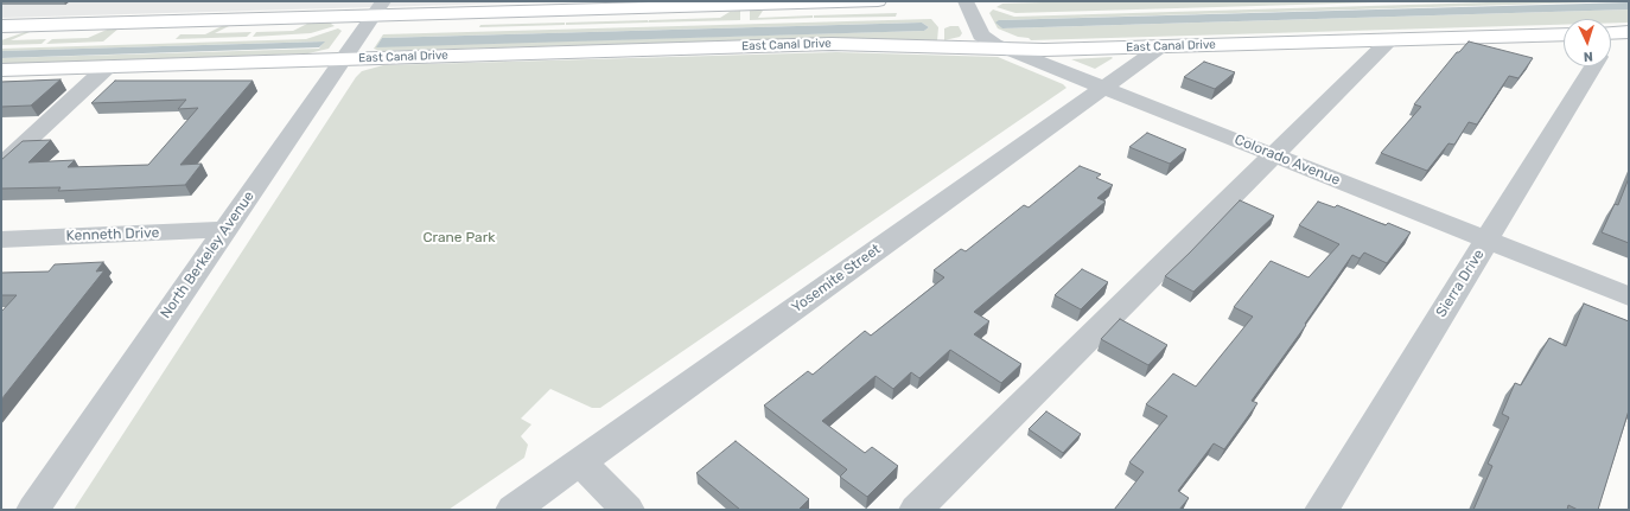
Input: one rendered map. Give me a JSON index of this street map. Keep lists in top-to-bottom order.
{
  "streets": {
    "main road": ["East Canal Drive"],
    "street": [
      "Colorado Avenue",
      "Kenneth Drive",
      "North Berkeley Avenue",
      "Yosemite Street",
      "Sierra Drive"
    ]
  },
  "crossings": [
    ["East Canal Drive", "Colorado Avenue"],
    ["East Canal Drive", "North Berkeley Avenue"],
    ["East Canal Drive", "Yosemite Street"],
    ["Colorado Avenue", "Yosemite Street"],
    ["Colorado Avenue", "Sierra Drive"],
    ["Kenneth Drive", "North Berkeley Avenue"]
  ],
  "parks": ["Crane Park"],
  "north": "bottom"
}
